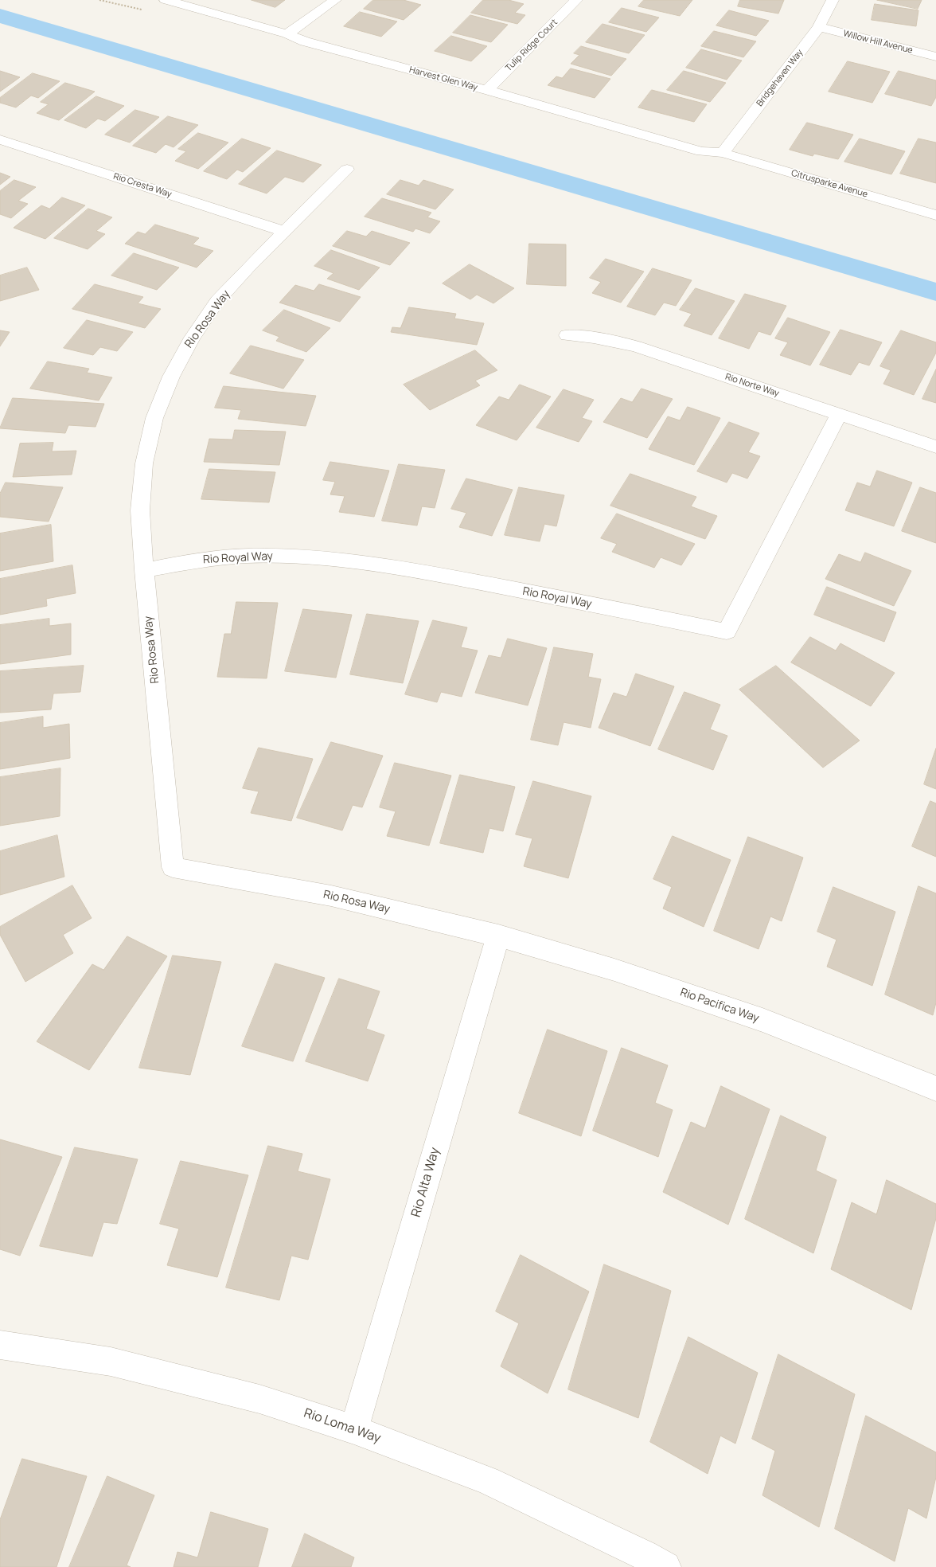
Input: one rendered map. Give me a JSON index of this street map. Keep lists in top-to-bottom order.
{
  "streets": {
    "street": [
      "Willow Hill Avenue",
      "Tulip Ridge Court",
      "Bridgehaven Way",
      "Harvest Glen Way",
      "Citrusparke Avenue",
      "Rio Cresta Way",
      "Rio Rosa Way",
      "Rio Norte Way",
      "Rio Royal Way",
      "Rio Pacifica Way",
      "Rio Alta Way",
      "Rio Loma Way"
    ]
  },
  "crossings": [
    ["Willow Hill Avenue", "Bridgehaven Way"],
    ["Tulip Ridge Court", "Harvest Glen Way"],
    ["Bridgehaven Way", "Harvest Glen Way"],
    ["Bridgehaven Way", "Citrusparke Avenue"],
    ["Harvest Glen Way", "Citrusparke Avenue"],
    ["Rio Cresta Way", "Rio Rosa Way"],
    ["Rio Rosa Way", "Rio Royal Way"],
    ["Rio Rosa Way", "Rio Pacifica Way"],
    ["Rio Rosa Way", "Rio Alta Way"],
    ["Rio Norte Way", "Rio Royal Way"],
    ["Rio Pacifica Way", "Rio Alta Way"],
    ["Rio Alta Way", "Rio Loma Way"]
  ]
}
